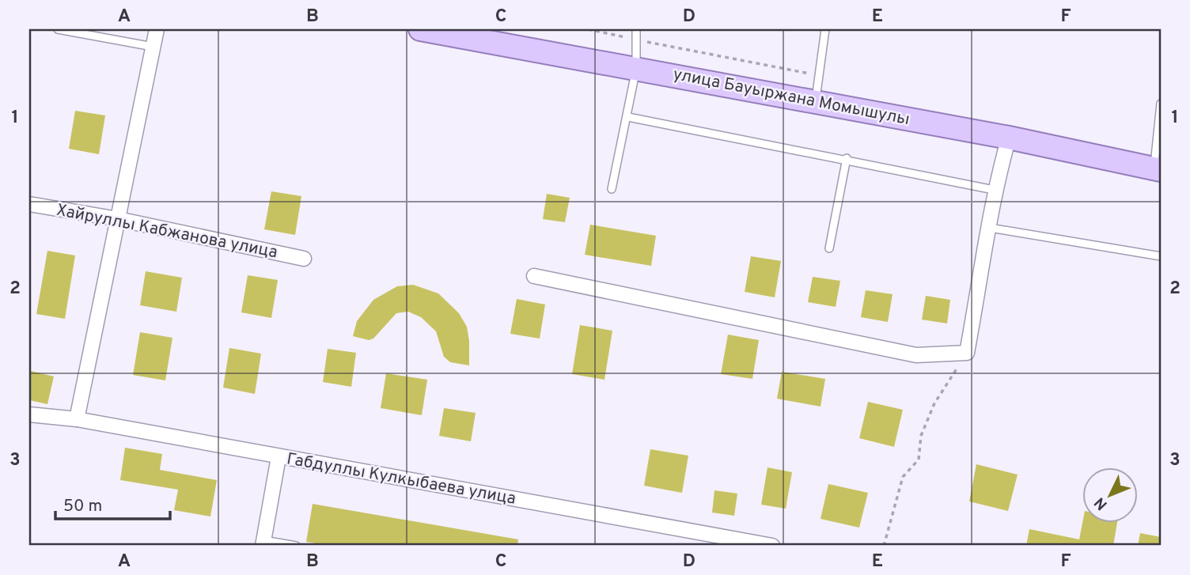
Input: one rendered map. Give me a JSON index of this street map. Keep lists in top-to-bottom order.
{
  "streets": {
    "main road": ["улица Бауыржана Момышулы"],
    "street": ["Хайруллы Кабжанова улица", "Габдуллы Кулкыбаева улица"]
  },
  "scale_bar": "50 m",
  "north": "bottom left",
  "grid": {
    "columns": [
      "A",
      "B",
      "C",
      "D",
      "E",
      "F"
    ],
    "rows": ["1", "2", "3"]
  }
}
